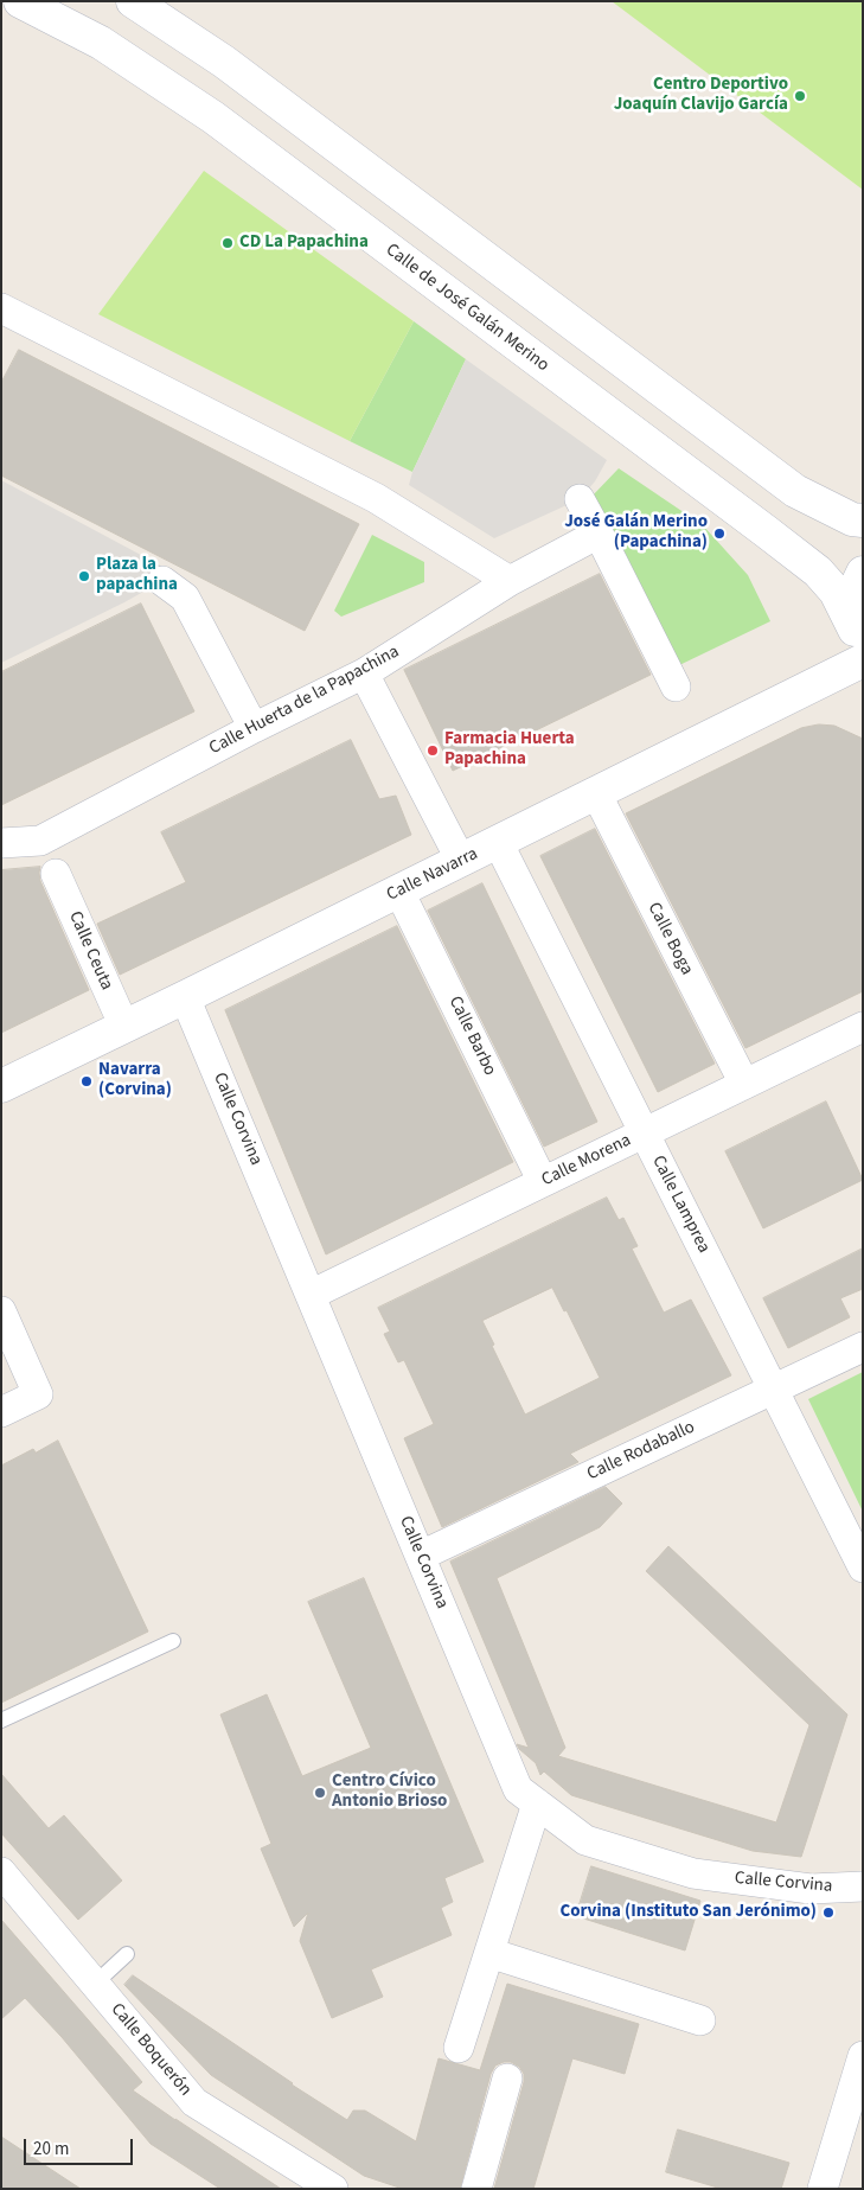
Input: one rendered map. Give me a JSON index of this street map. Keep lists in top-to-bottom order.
{
  "streets": {
    "main road": ["Calle de José Galán Merino", "Calle Navarra"],
    "street": [
      "Calle Huerta de la Papachina",
      "Calle Boga",
      "Calle Ceuta",
      "Calle Barbo",
      "Calle Corvina",
      "Calle Morena",
      "Calle Lamprea",
      "Calle Rodaballo",
      "Calle Boquerón"
    ]
  },
  "crossings": [
    ["Calle Huerta de la Papachina", "Calle Ceuta"],
    ["Calle Navarra", "Calle Boga"],
    ["Calle Navarra", "Calle Ceuta"],
    ["Calle Navarra", "Calle Barbo"],
    ["Calle Navarra", "Calle Corvina"],
    ["Calle Navarra", "Calle Lamprea"],
    ["Calle Boga", "Calle Morena"],
    ["Calle Barbo", "Calle Morena"],
    ["Calle Corvina", "Calle Morena"],
    ["Calle Corvina", "Calle Rodaballo"],
    ["Calle Morena", "Calle Lamprea"],
    ["Calle Lamprea", "Calle Rodaballo"]
  ],
  "places": [
    "Centro Deportivo Joaquín Clavijo García",
    "CD La Papachina",
    "José Galán Merino (Papachina)",
    "Plaza la papachina",
    "Farmacia Huerta Papachina",
    "Navarra (Corvina)",
    "Centro Cívico Antonio Brioso",
    "Corvina (Instituto San Jerónimo)"
  ],
  "scale_bar": "20 m"
}
